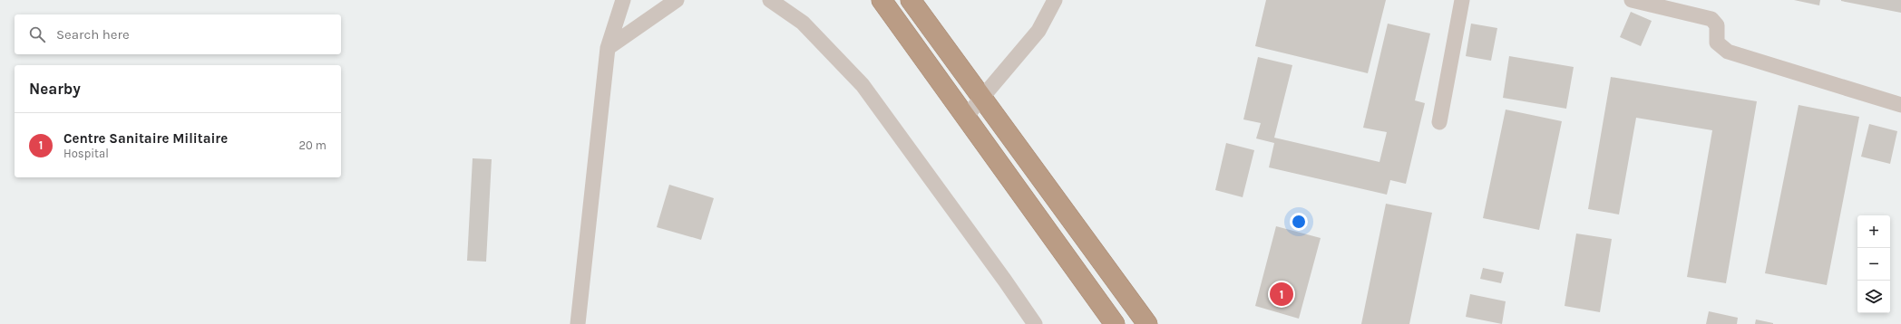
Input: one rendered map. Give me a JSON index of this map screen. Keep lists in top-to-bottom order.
{
  "page": {
    "search": "Search here",
    "heading": "Nearby",
    "list": [
      {
        "mark": "1",
        "name": "Centre Sanitaire Militaire",
        "note": "Hospital",
        "value": "20 m"
      }
    ],
    "map_buttons": ["+", "−"],
    "pins": "1"
  }
}
